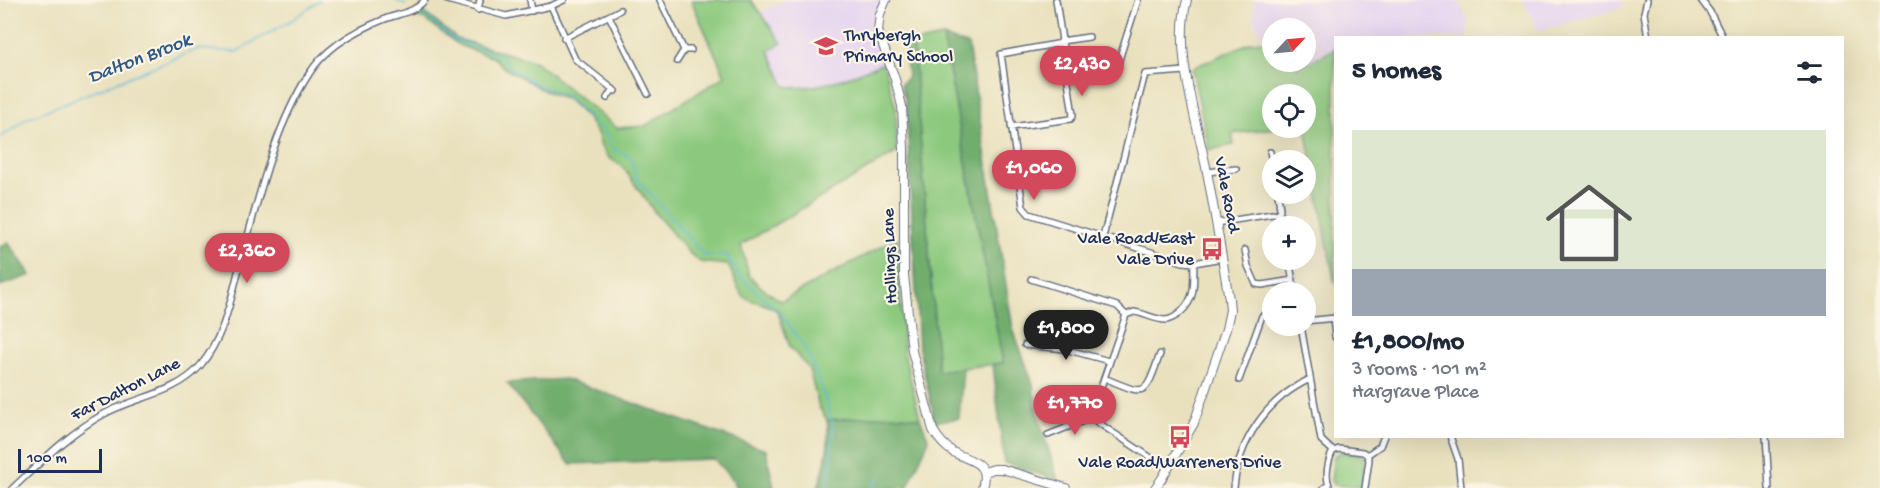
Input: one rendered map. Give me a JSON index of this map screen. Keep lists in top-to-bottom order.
{
  "streets": {
    "street": ["Vale Road", "Hollings Lane", "Far Dalton Lane"]
  },
  "water": ["Dalton Brook"],
  "places": {
    "school or university": ["Thrybergh Primary School"],
    "bus stop": ["Vale Road/East Vale Drive", "Vale Road/Warreners Drive"]
  },
  "scale_bar": "100 m",
  "north": "top right",
  "page": {
    "map_buttons": ["+", "−"],
    "heading": "5 homes",
    "price": [
      "£2,430",
      "£1,060",
      "£2,360",
      "£1,800",
      "£1,770"
    ],
    "list": [
      {
        "name": "£1,800/mo",
        "note": "3 rooms · 101 m² · Hargrave Place"
      }
    ],
    "scale": "100 m"
  }
}
